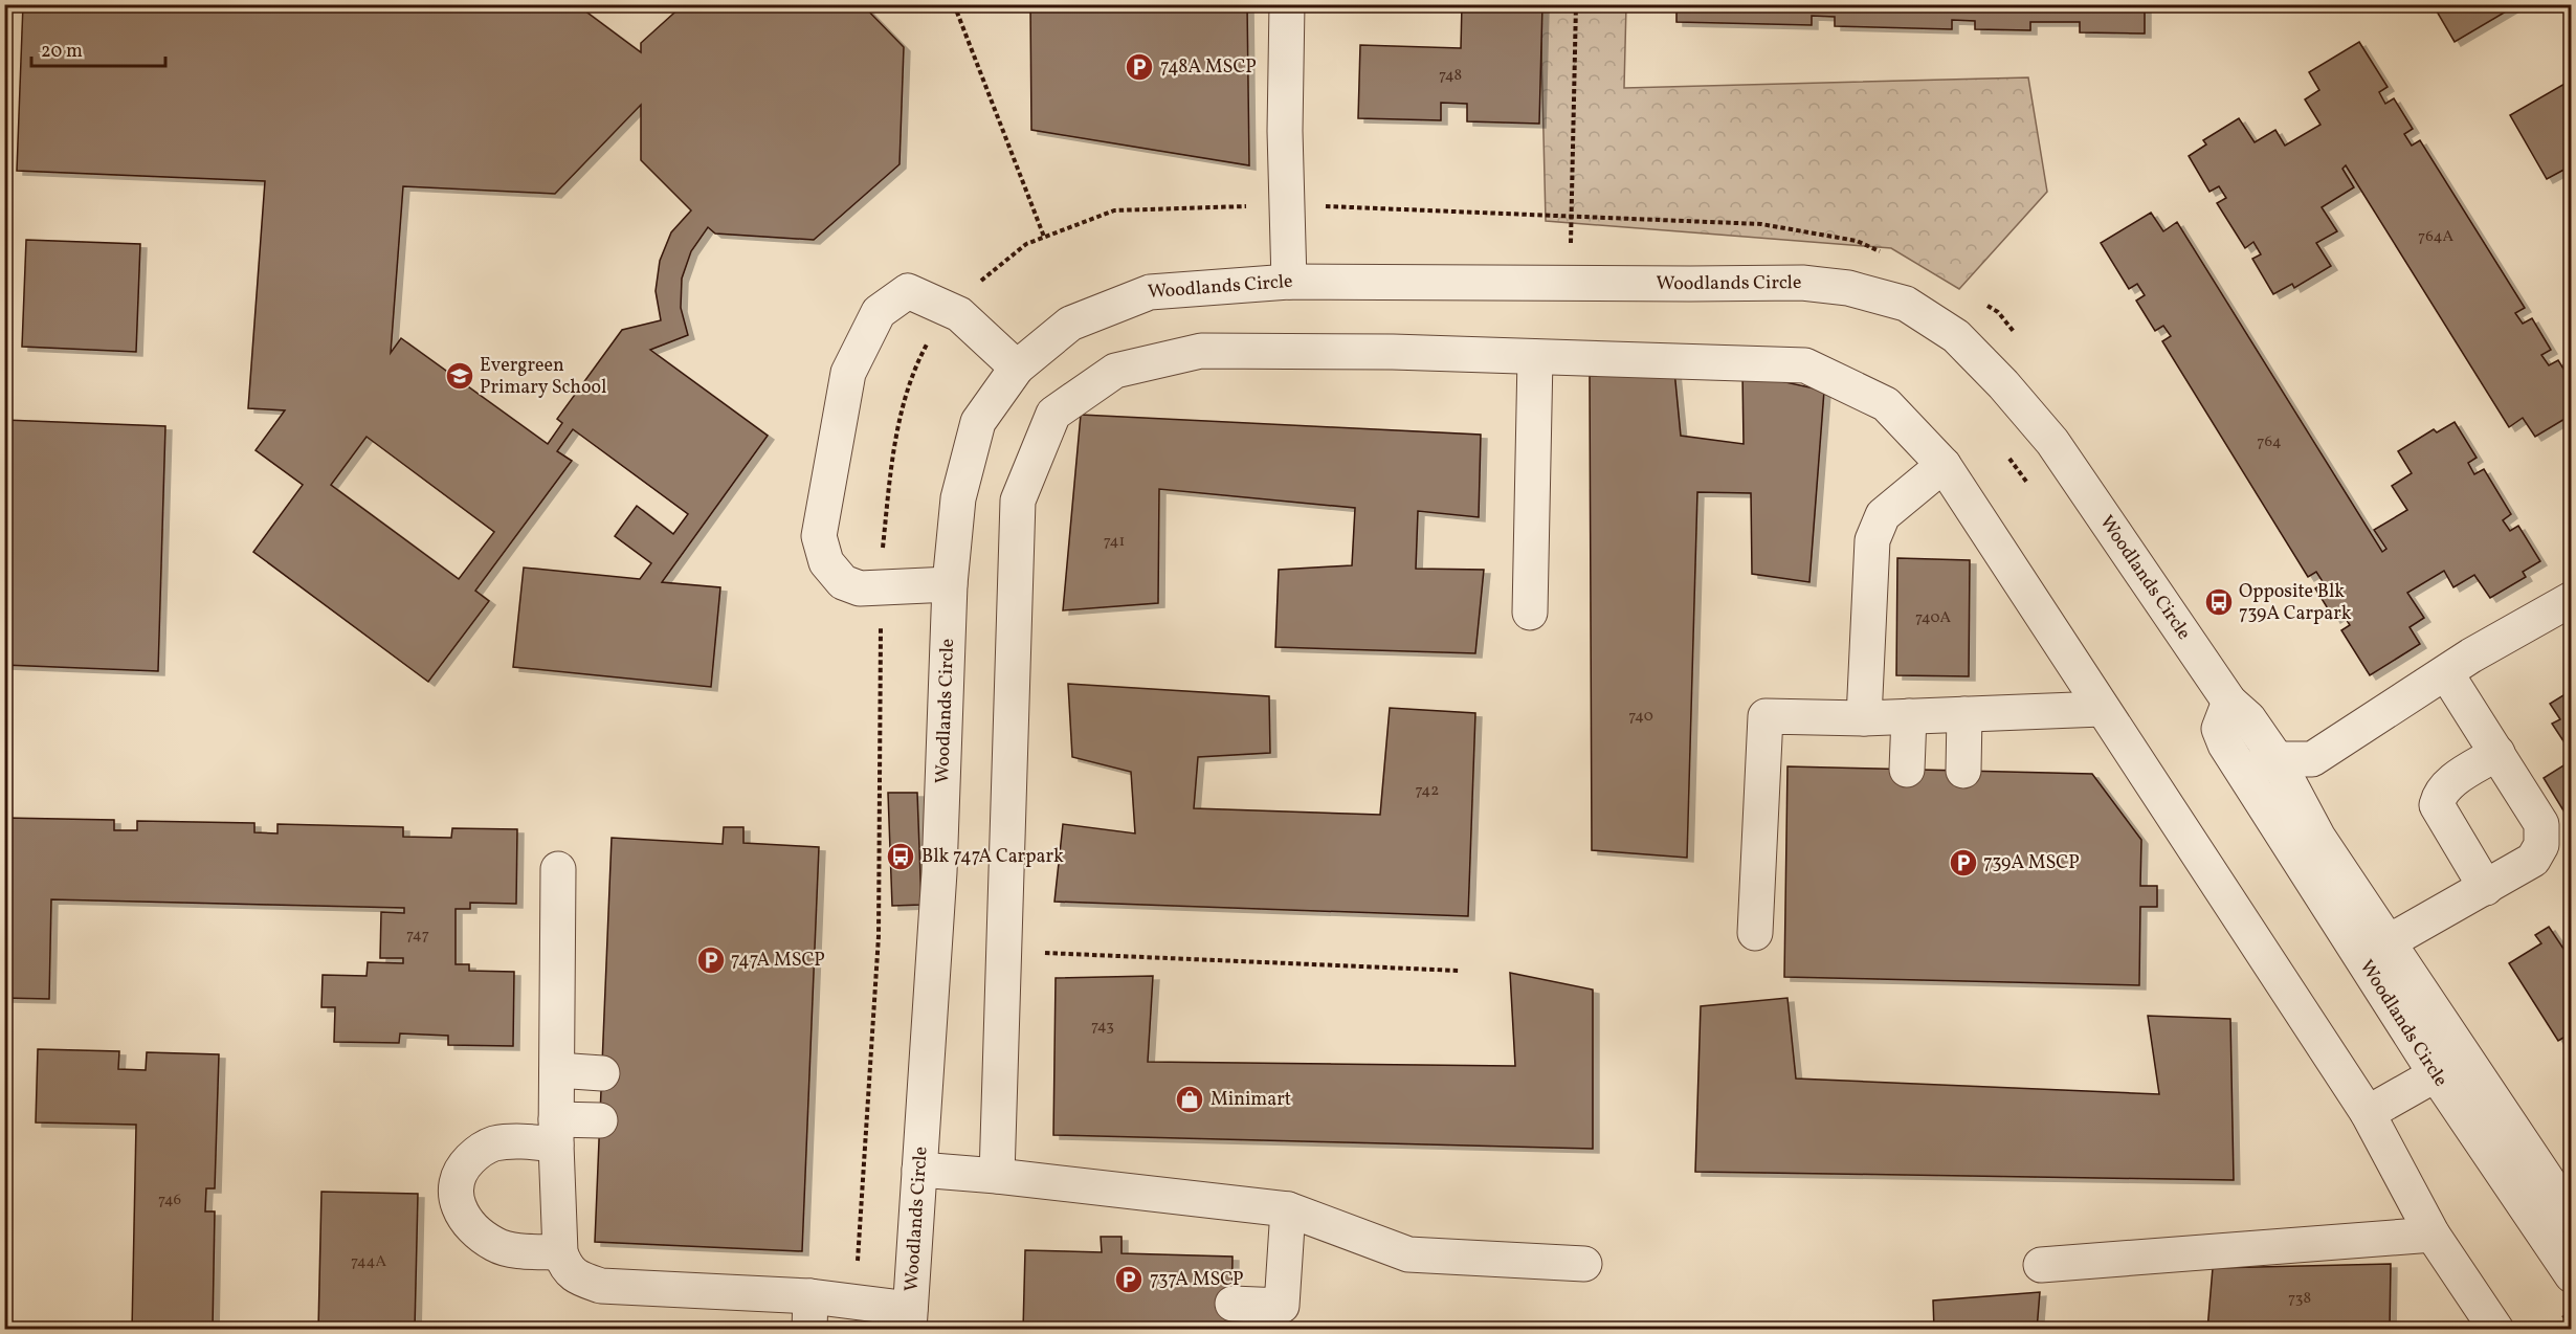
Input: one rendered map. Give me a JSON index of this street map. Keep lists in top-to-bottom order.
{
  "streets": {
    "street": ["Woodlands Circle"]
  },
  "places": {
    "parking": [
      "748A MSCP",
      "739A MSCP",
      "747A MSCP",
      "737A MSCP"
    ],
    "school or university": ["Evergreen Primary School"],
    "bus stop": ["Opposite Blk 739A Carpark", "Blk 747A Carpark"],
    "shop": ["Minimart"]
  },
  "house_numbers": [
    "748",
    "764A",
    "764",
    "741",
    "740A",
    "740",
    "742",
    "747",
    "743",
    "746",
    "744A",
    "738"
  ],
  "scale_bar": "20 m"
}
